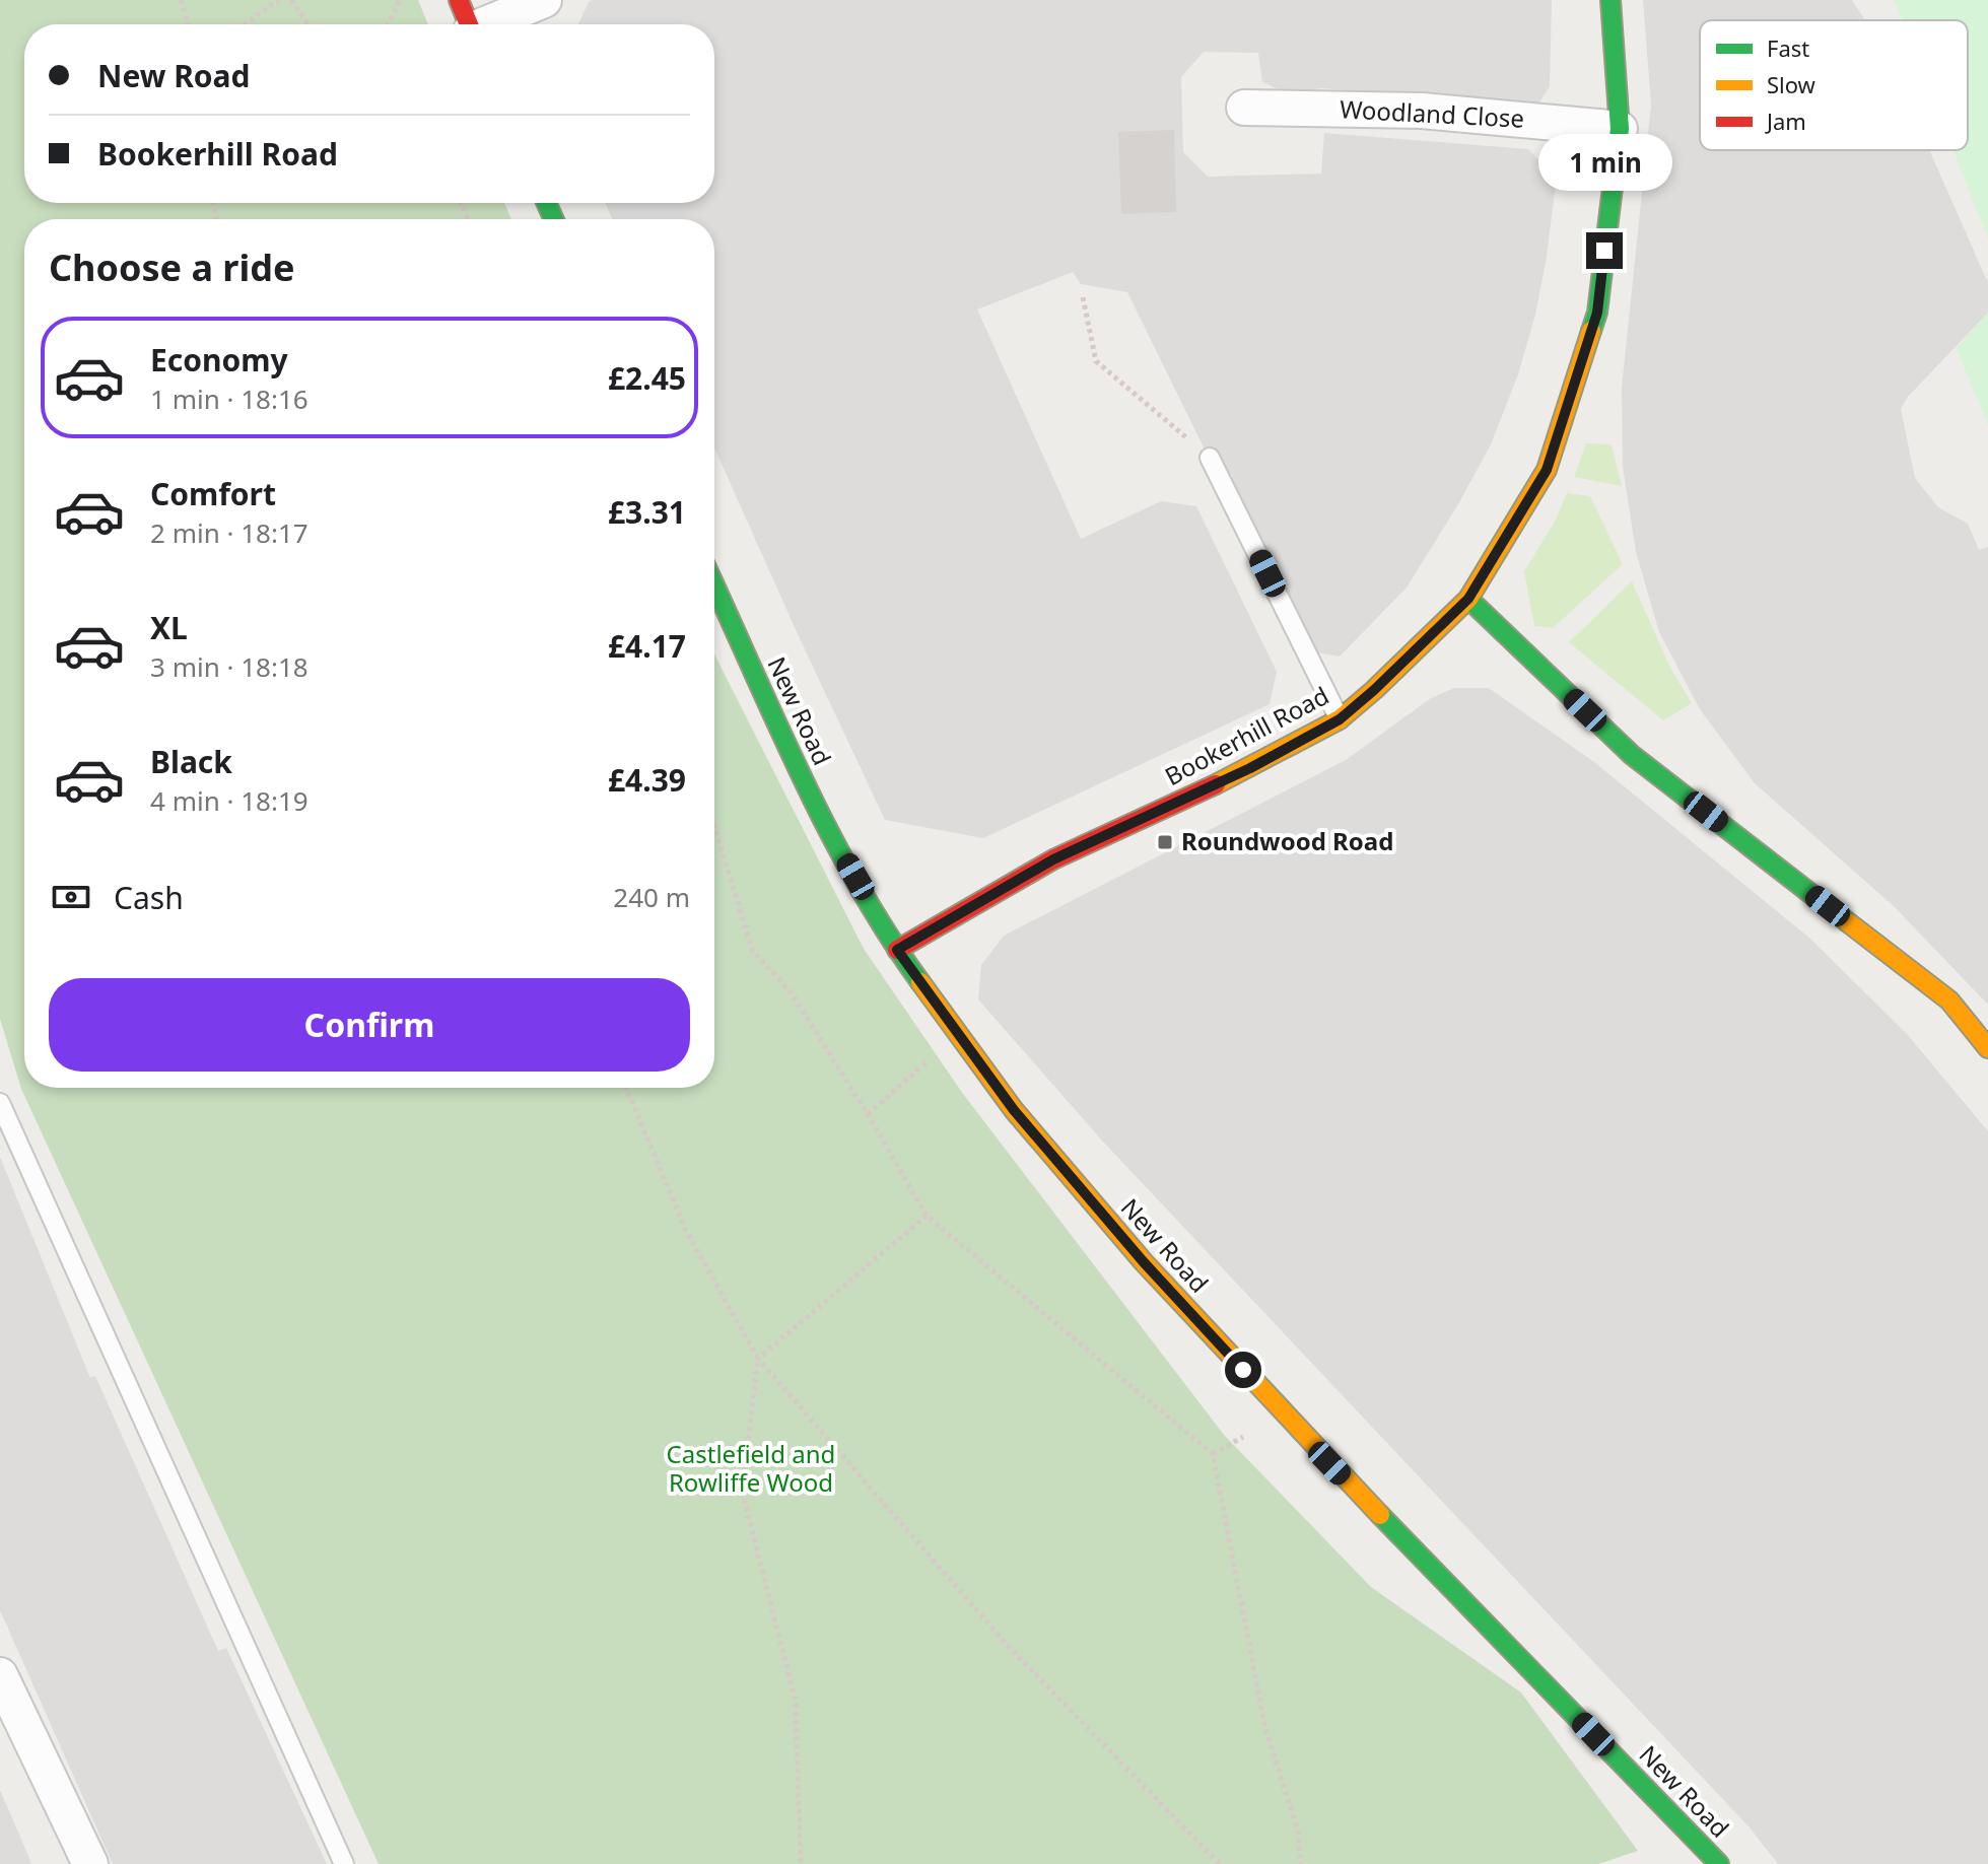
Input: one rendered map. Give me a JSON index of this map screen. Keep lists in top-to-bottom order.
{
  "streets": {
    "main road": ["New Road", "Bookerhill Road"],
    "street": ["Woodland Close"]
  },
  "crossings": [
    ["Woodland Close", "Bookerhill Road"],
    ["New Road", "Bookerhill Road"]
  ],
  "parks": ["Castlefield and Rowliffe Wood"],
  "places": {
    "transit": ["Roundwood Road"]
  },
  "legend": ["Fast", "Slow", "Jam"],
  "page": {
    "banner": ["New Road", "Bookerhill Road"],
    "bubble": "1 min",
    "heading": "Choose a ride",
    "list": [
      {
        "name": "Economy",
        "note": "1 min · 18:16",
        "value": "£2.45"
      },
      {
        "name": "Comfort",
        "note": "2 min · 18:17",
        "value": "£3.31"
      },
      {
        "name": "XL",
        "note": "3 min · 18:18",
        "value": "£4.17"
      },
      {
        "name": "Black",
        "note": "4 min · 18:19",
        "value": "£4.39"
      }
    ],
    "pay": ["Cash", "240 m"],
    "buttons": "Confirm"
  }
}
